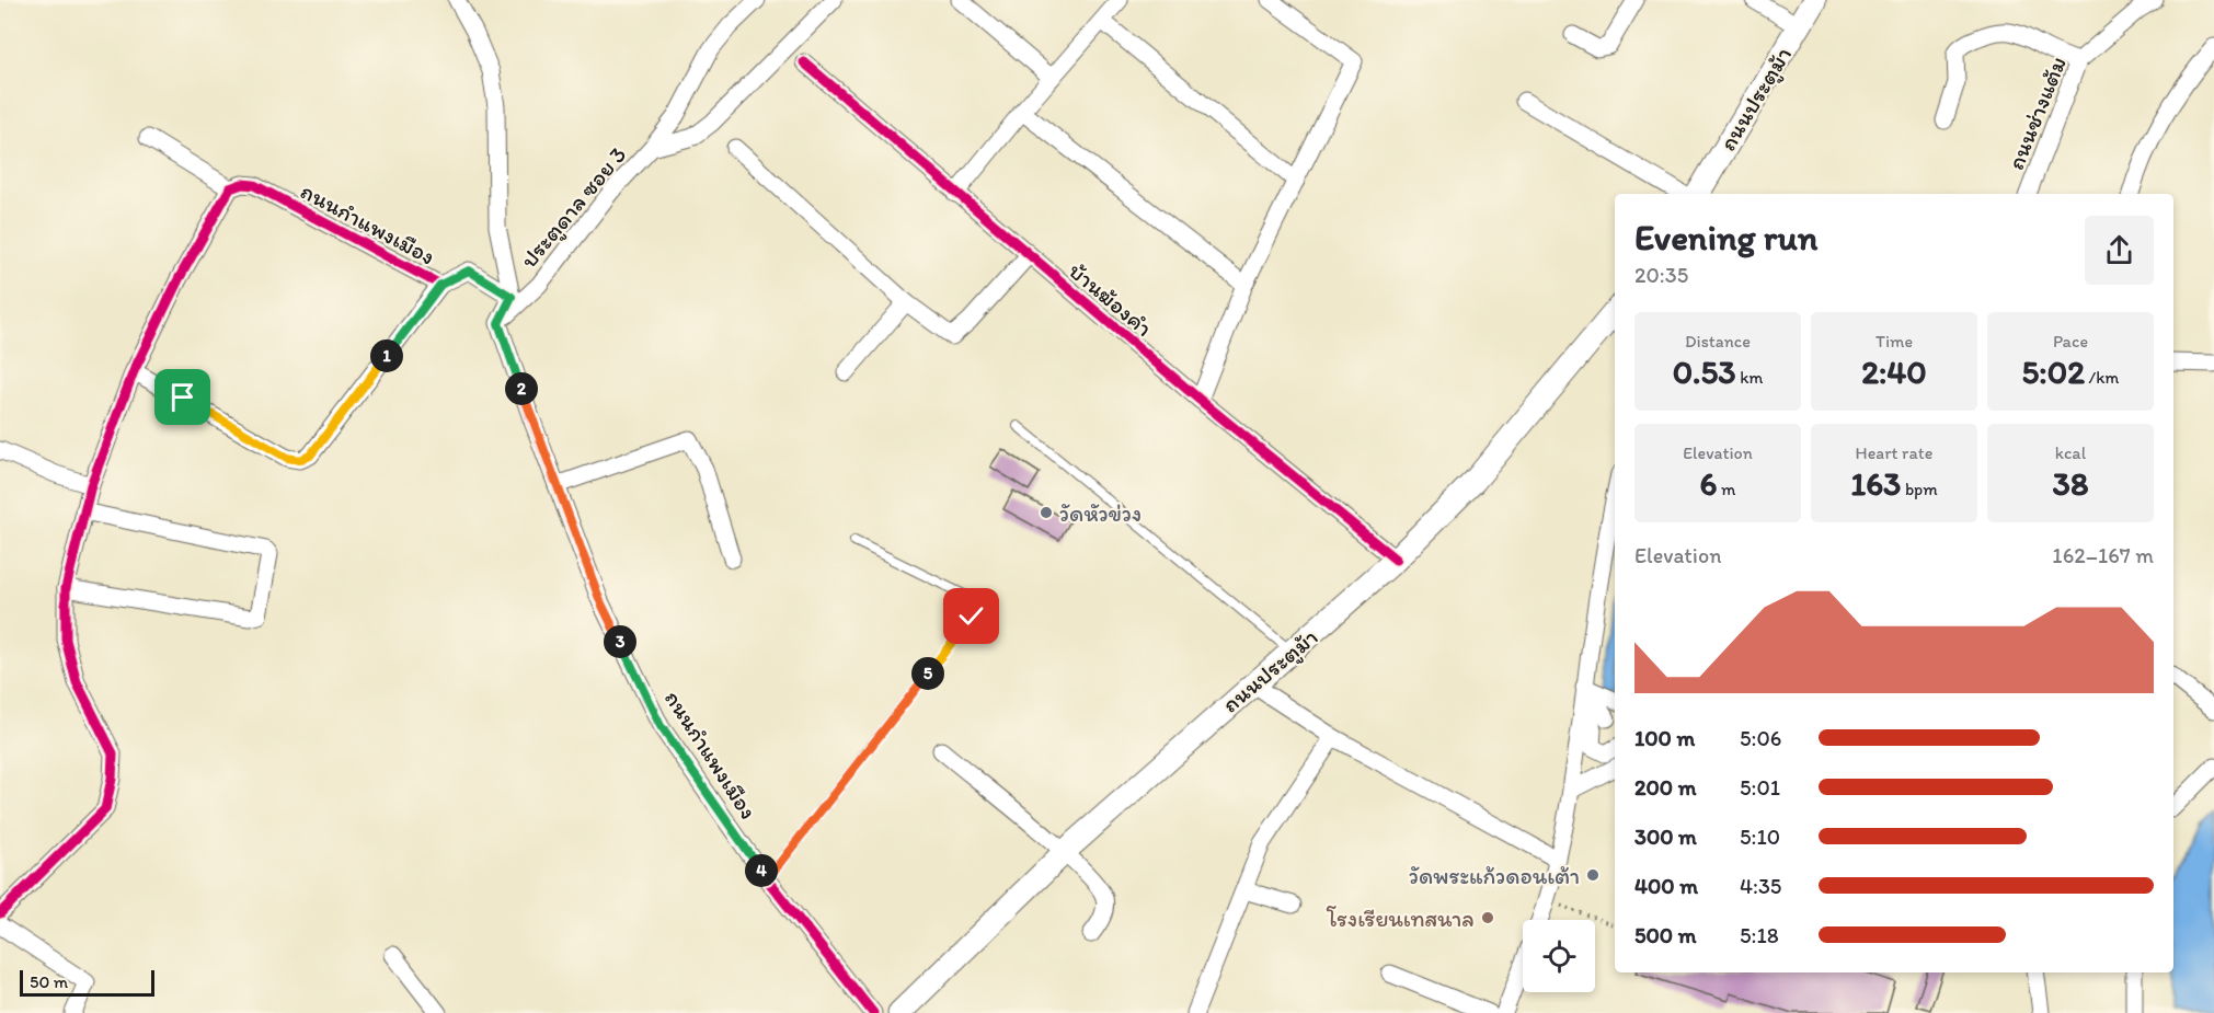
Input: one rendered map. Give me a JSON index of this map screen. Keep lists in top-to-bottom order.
{
  "streets": {
    "main road": ["ถนนประตูม้า"],
    "street": [
      "ถนนช่างแต้ม",
      "ประตูดาล ซอย 3",
      "ถนนกำแพงเมือง",
      "บ้านฆ้องคำ"
    ]
  },
  "crossings": [
    ["ถนนประตูม้า", "บ้านฆ้องคำ"],
    ["ประตูดาล ซอย 3", "ถนนกำแพงเมือง"]
  ],
  "places": ["วัดหัวข่วง", "วัดพระแก้วดอนเต้า", "โรงเรียนเทสนาล"],
  "scale_bar": "50 m",
  "page": {
    "heading": ["Evening run", "20:35"],
    "stats": [
      ["Distance", "0.53 km"],
      ["Time", "2:40"],
      ["Pace", "5:02 /km"],
      ["Elevation", "6 m"],
      ["Heart rate", "163 bpm"],
      ["kcal", "38"]
    ],
    "pins": [
      "1",
      "2",
      "3",
      "5",
      "4"
    ],
    "chart": ["Elevation", "162–167 m"],
    "list": [
      {
        "name": "100 m",
        "note": "5:06"
      },
      {
        "name": "200 m",
        "note": "5:01"
      },
      {
        "name": "300 m",
        "note": "5:10"
      },
      {
        "name": "400 m",
        "note": "4:35"
      },
      {
        "name": "500 m",
        "note": "5:18"
      }
    ],
    "scale": "50 m"
  }
}
